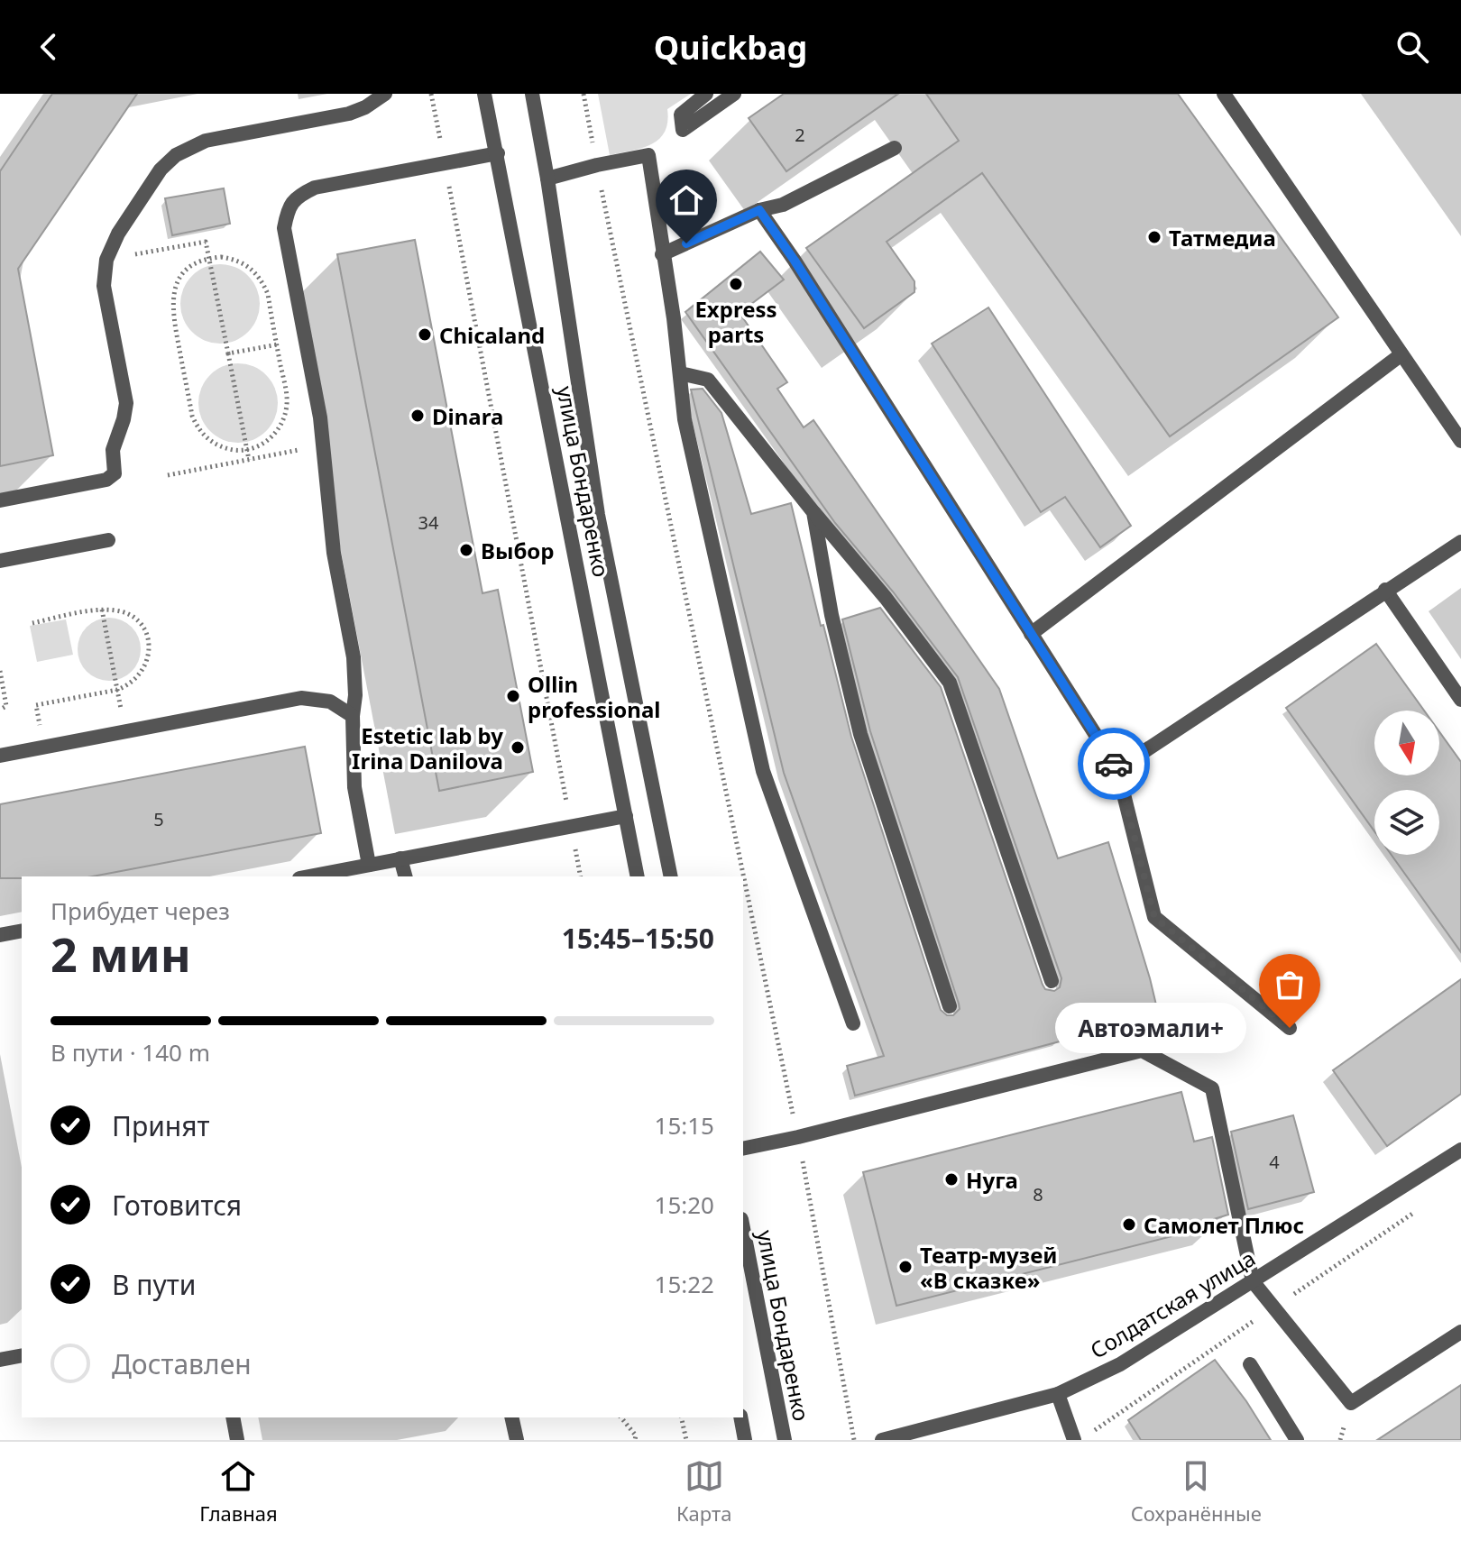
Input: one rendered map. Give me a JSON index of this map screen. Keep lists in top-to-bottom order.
{
  "streets": {
    "street": ["улица Бондаренко", "Солдатская улица"]
  },
  "places": [
    "Татмедиа",
    "Express parts",
    "Chicaland",
    "Dinara",
    "Выбор",
    "Ollin professional",
    "Estetic lab by Irina Danilova",
    "Автоэмали+",
    "Нуга",
    "Самолет Плюс",
    "Театр-музей «В сказке»"
  ],
  "house_numbers": [
    "2",
    "34",
    "5",
    "4",
    "8"
  ],
  "north": "bottom",
  "page": {
    "header": "Quickbag",
    "heading": ["2 мин", "Прибудет через", "15:45–15:50"],
    "bar": "В пути · 140 m",
    "bubble": "Автоэмали+",
    "list": [
      ["Принят", "15:15"],
      ["Готовится", "15:20"],
      ["В пути", "15:22"],
      "Доставлен"
    ],
    "tabs": ["Главная", "Карта", "Сохранённые"]
  }
}
